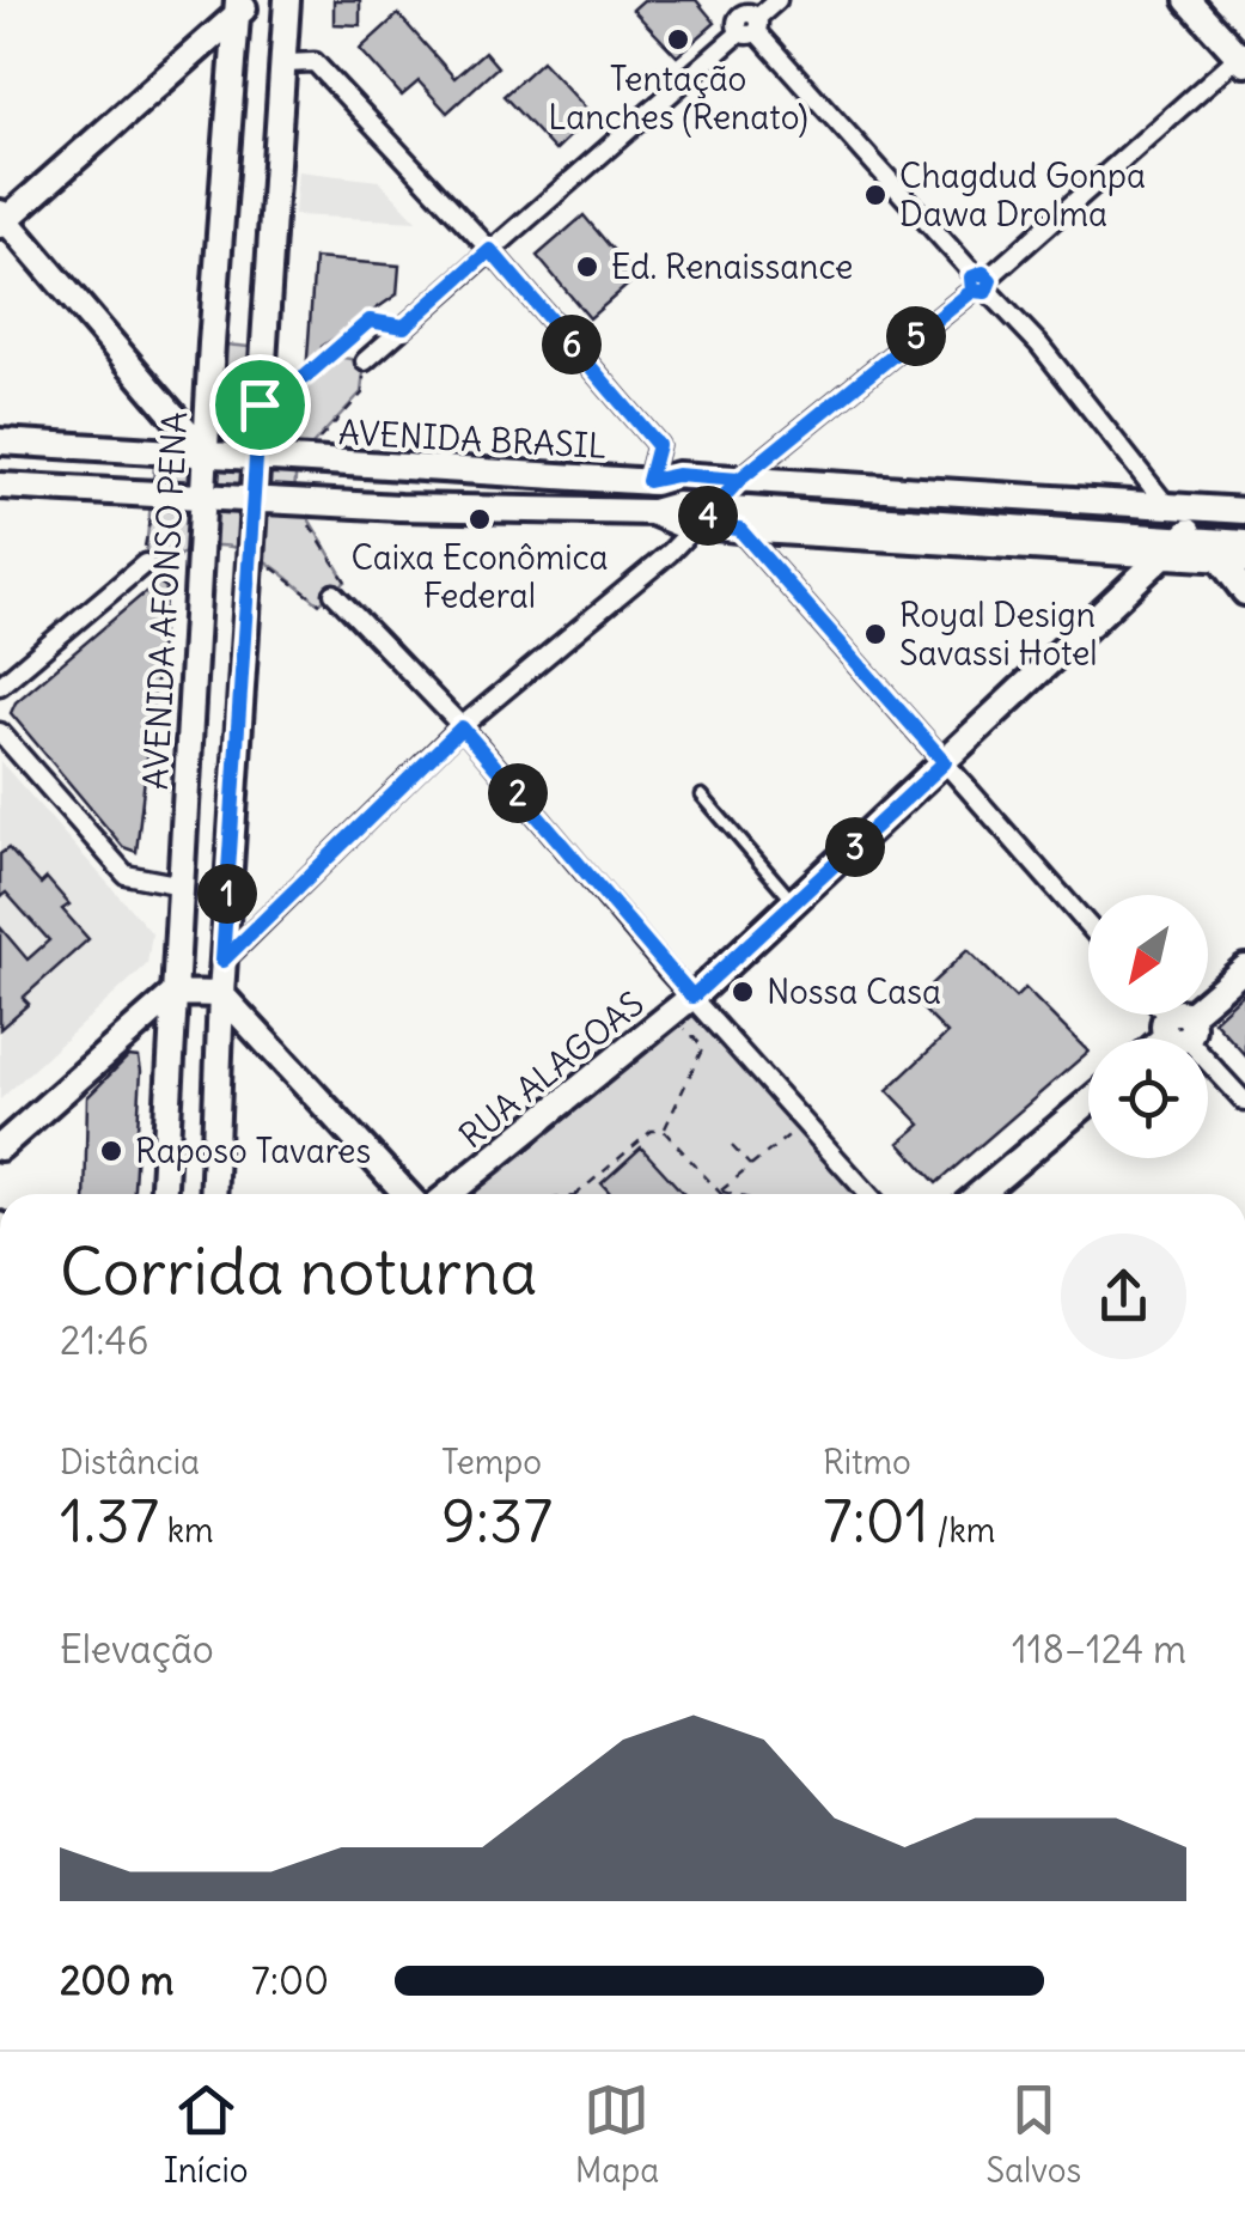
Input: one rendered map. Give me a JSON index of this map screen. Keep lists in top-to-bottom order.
{
  "streets": {
    "main road": ["AVENIDA BRASIL", "AVENIDA AFONSO PENA", "RUA ALAGOAS"]
  },
  "crossings": [
    ["AVENIDA BRASIL", "AVENIDA AFONSO PENA"],
    ["AVENIDA BRASIL", "RUA ALAGOAS"]
  ],
  "places": [
    "Tentação Lanches (Renato)",
    "Chagdud Gonpa Dawa Drolma",
    "Ed. Renaissance",
    "Caixa Econômica Federal",
    "Royal Design Savassi Hotel",
    "Nossa Casa",
    "Raposo Tavares"
  ],
  "north": "bottom left",
  "page": {
    "pins": [
      "5",
      "6",
      "4",
      "2",
      "3",
      "1"
    ],
    "heading": ["Corrida noturna", "21:46"],
    "stats": [
      ["Distância", "1.37 km"],
      ["Tempo", "9:37"],
      ["Ritmo", "7:01 /km"]
    ],
    "chart": ["Elevação", "118–124 m"],
    "list": [
      {
        "name": "200 m",
        "note": "7:00"
      }
    ],
    "tabs": ["Início", "Mapa", "Salvos"]
  }
}
